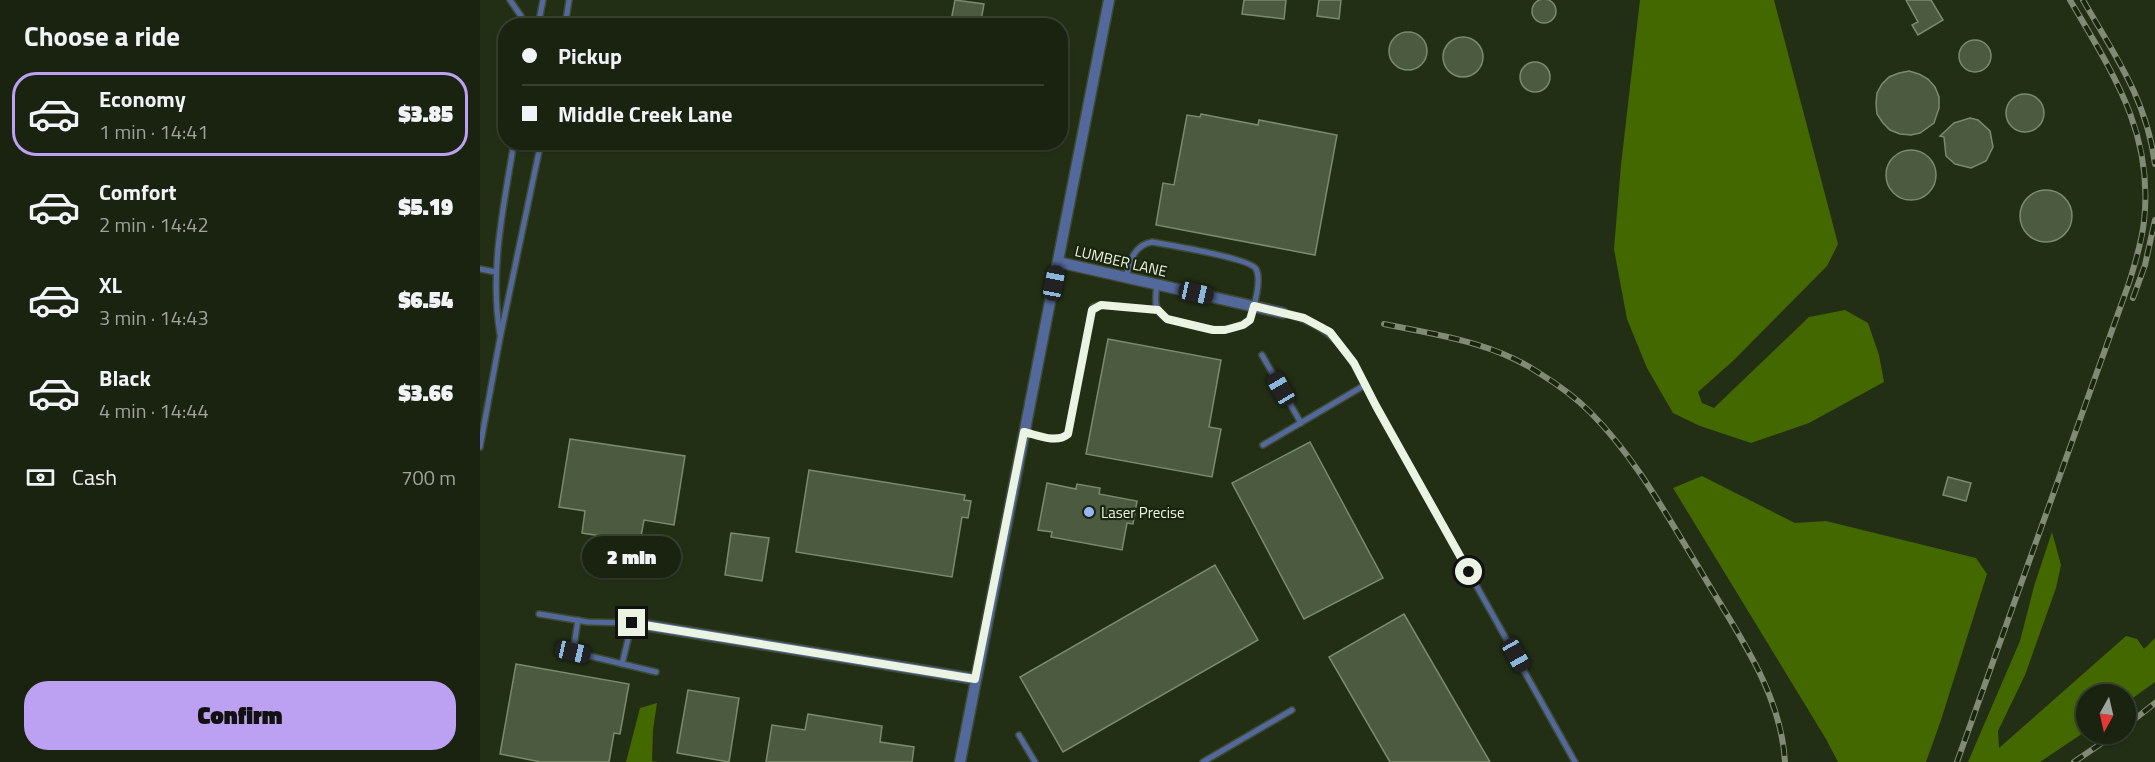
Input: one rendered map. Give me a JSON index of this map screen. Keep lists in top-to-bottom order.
{
  "streets": {
    "street": ["LUMBER LANE"]
  },
  "places": ["Laser Precise"],
  "north": "bottom",
  "page": {
    "heading": "Choose a ride",
    "banner": ["Pickup", "Middle Creek Lane"],
    "list": [
      {
        "name": "Economy",
        "note": "1 min · 14:41",
        "value": "$3.85"
      },
      {
        "name": "Comfort",
        "note": "2 min · 14:42",
        "value": "$5.19"
      },
      {
        "name": "XL",
        "note": "3 min · 14:43",
        "value": "$6.54"
      },
      {
        "name": "Black",
        "note": "4 min · 14:44",
        "value": "$3.66"
      }
    ],
    "pay": ["Cash", "700 m"],
    "bubble": "2 min",
    "buttons": "Confirm"
  }
}
